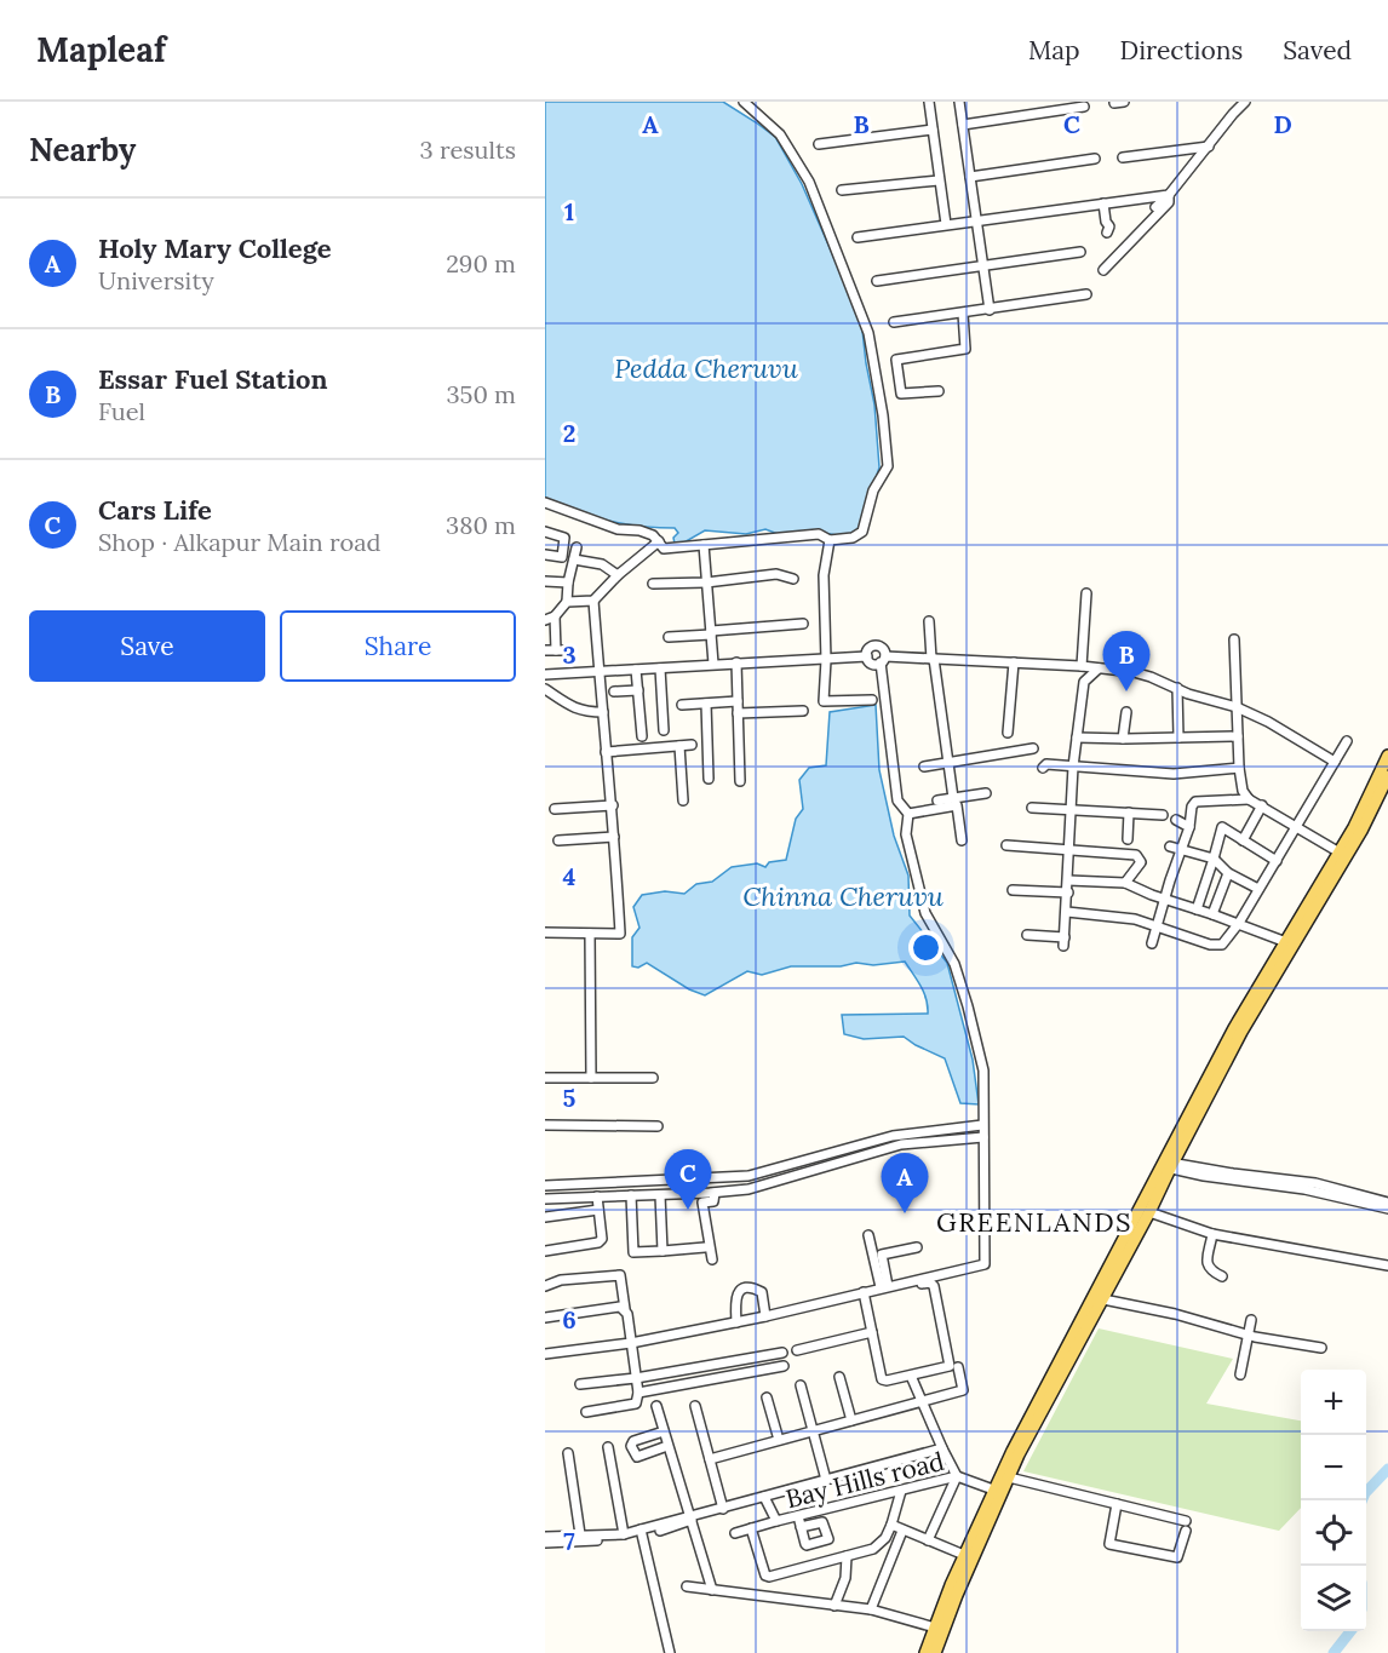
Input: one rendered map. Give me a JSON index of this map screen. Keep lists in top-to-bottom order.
{
  "streets": {
    "street": ["Bay Hills road"]
  },
  "districts": ["GREENLANDS"],
  "water": ["Pedda Cheruvu", "Chinna Cheruvu"],
  "page": {
    "header": "Mapleaf",
    "nav": ["Map", "Directions", "Saved"],
    "heading": ["Nearby", "3 results"],
    "list": [
      {
        "mark": "A",
        "name": "Holy Mary College",
        "note": "University",
        "value": "290 m"
      },
      {
        "mark": "B",
        "name": "Essar Fuel Station",
        "note": "Fuel",
        "value": "350 m"
      },
      {
        "mark": "C",
        "name": "Cars Life",
        "note": "Shop · Alkapur Main road",
        "value": "380 m"
      }
    ],
    "buttons": ["Save", "Share"],
    "pins": ["B", "C", "A"],
    "map_buttons": ["+", "−"]
  },
  "grid": {
    "columns": [
      "A",
      "B",
      "C",
      "D"
    ],
    "rows": [
      "1",
      "2",
      "3",
      "4",
      "5",
      "6",
      "7"
    ]
  }
}
